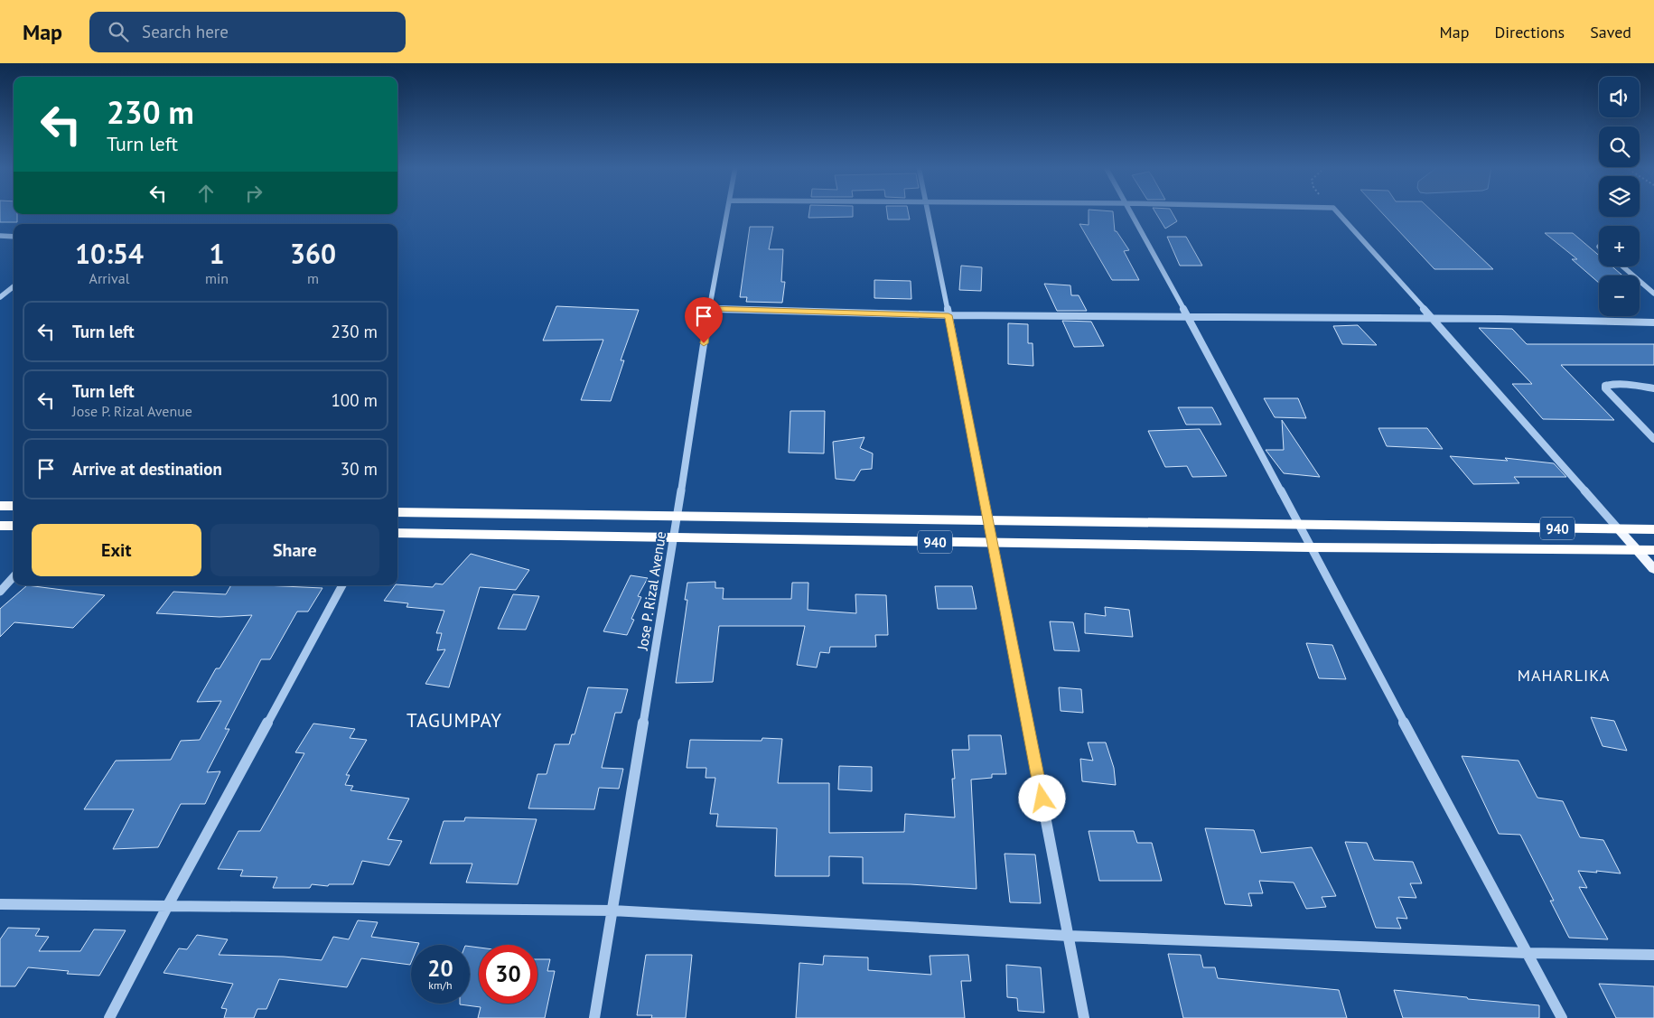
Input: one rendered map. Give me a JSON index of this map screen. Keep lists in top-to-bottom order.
{
  "streets": {
    "highway": ["940"],
    "street": ["Jose P. Rizal Avenue"]
  },
  "crossings": [
    ["940", "Jose P. Rizal Avenue"]
  ],
  "districts": ["MAHARLIKA", "TAGUMPAY"],
  "page": {
    "header": "Map",
    "search": "Search here",
    "nav": ["Map", "Directions", "Saved"],
    "map_buttons": ["+", "−"],
    "turn": ["230 m", "Turn left"],
    "eta": [
      "10:54",
      "Arrival",
      "1",
      "min",
      "360",
      "m"
    ],
    "list": [
      {
        "name": "Turn left",
        "value": "230 m"
      },
      {
        "name": "Turn left",
        "note": "Jose P. Rizal Avenue",
        "value": "100 m"
      },
      {
        "name": "Arrive at destination",
        "value": "30 m"
      }
    ],
    "buttons": ["Exit", "Share"],
    "speed": "20 km/h",
    "limit": "30"
  }
}
